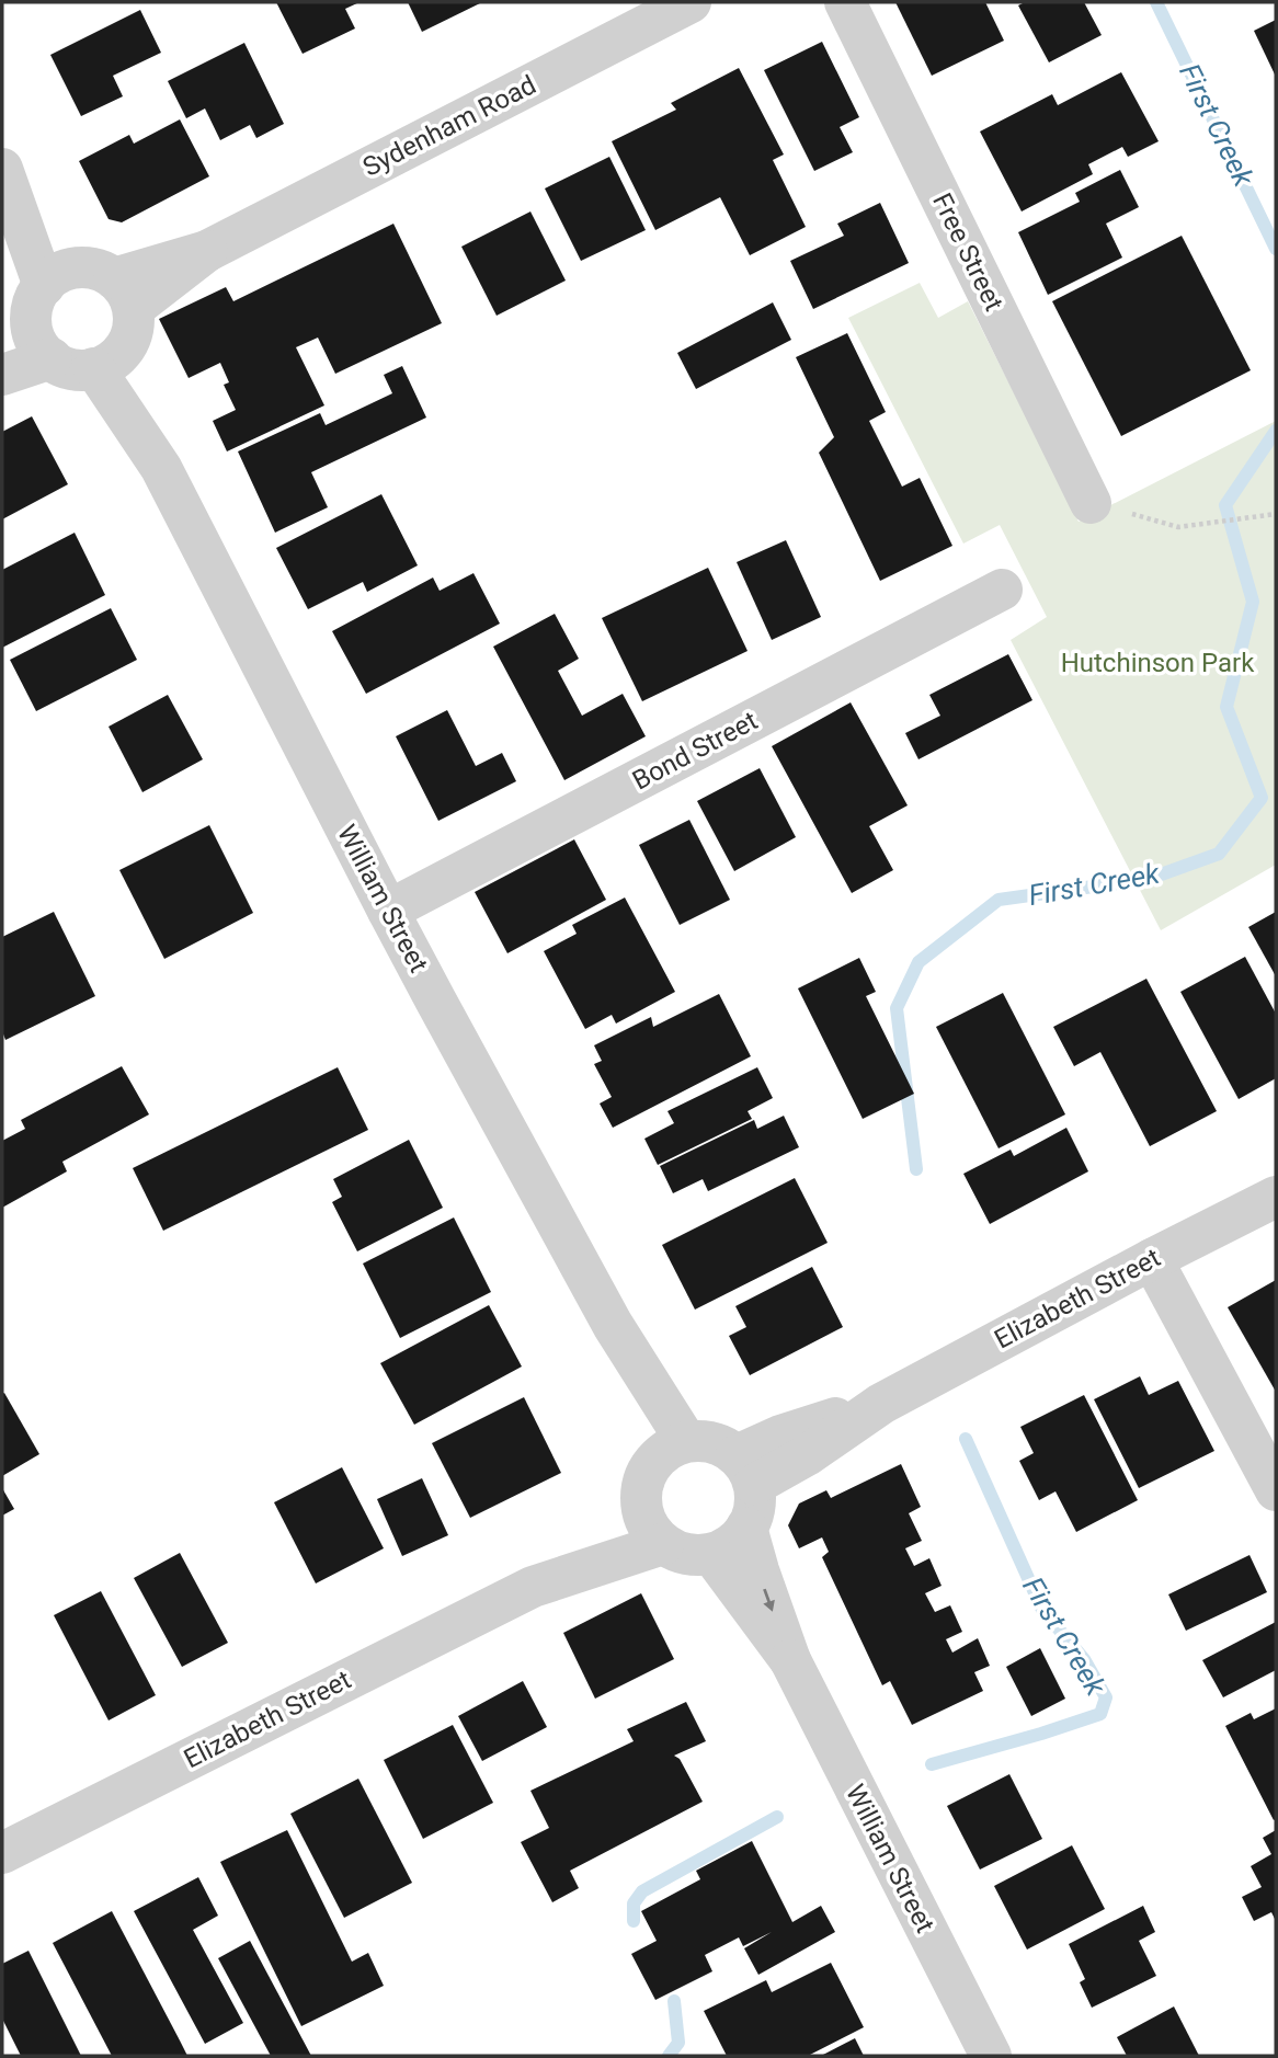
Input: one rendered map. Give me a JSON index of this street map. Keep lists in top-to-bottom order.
{
  "streets": {
    "street": [
      "Sydenham Road",
      "Free Street",
      "Bond Street",
      "William Street",
      "Elizabeth Street"
    ]
  },
  "crossings": [
    ["Sydenham Road", "William Street"],
    ["Bond Street", "William Street"],
    ["William Street", "Elizabeth Street"]
  ],
  "water": ["First Creek"],
  "parks": ["Hutchinson Park"]
}
